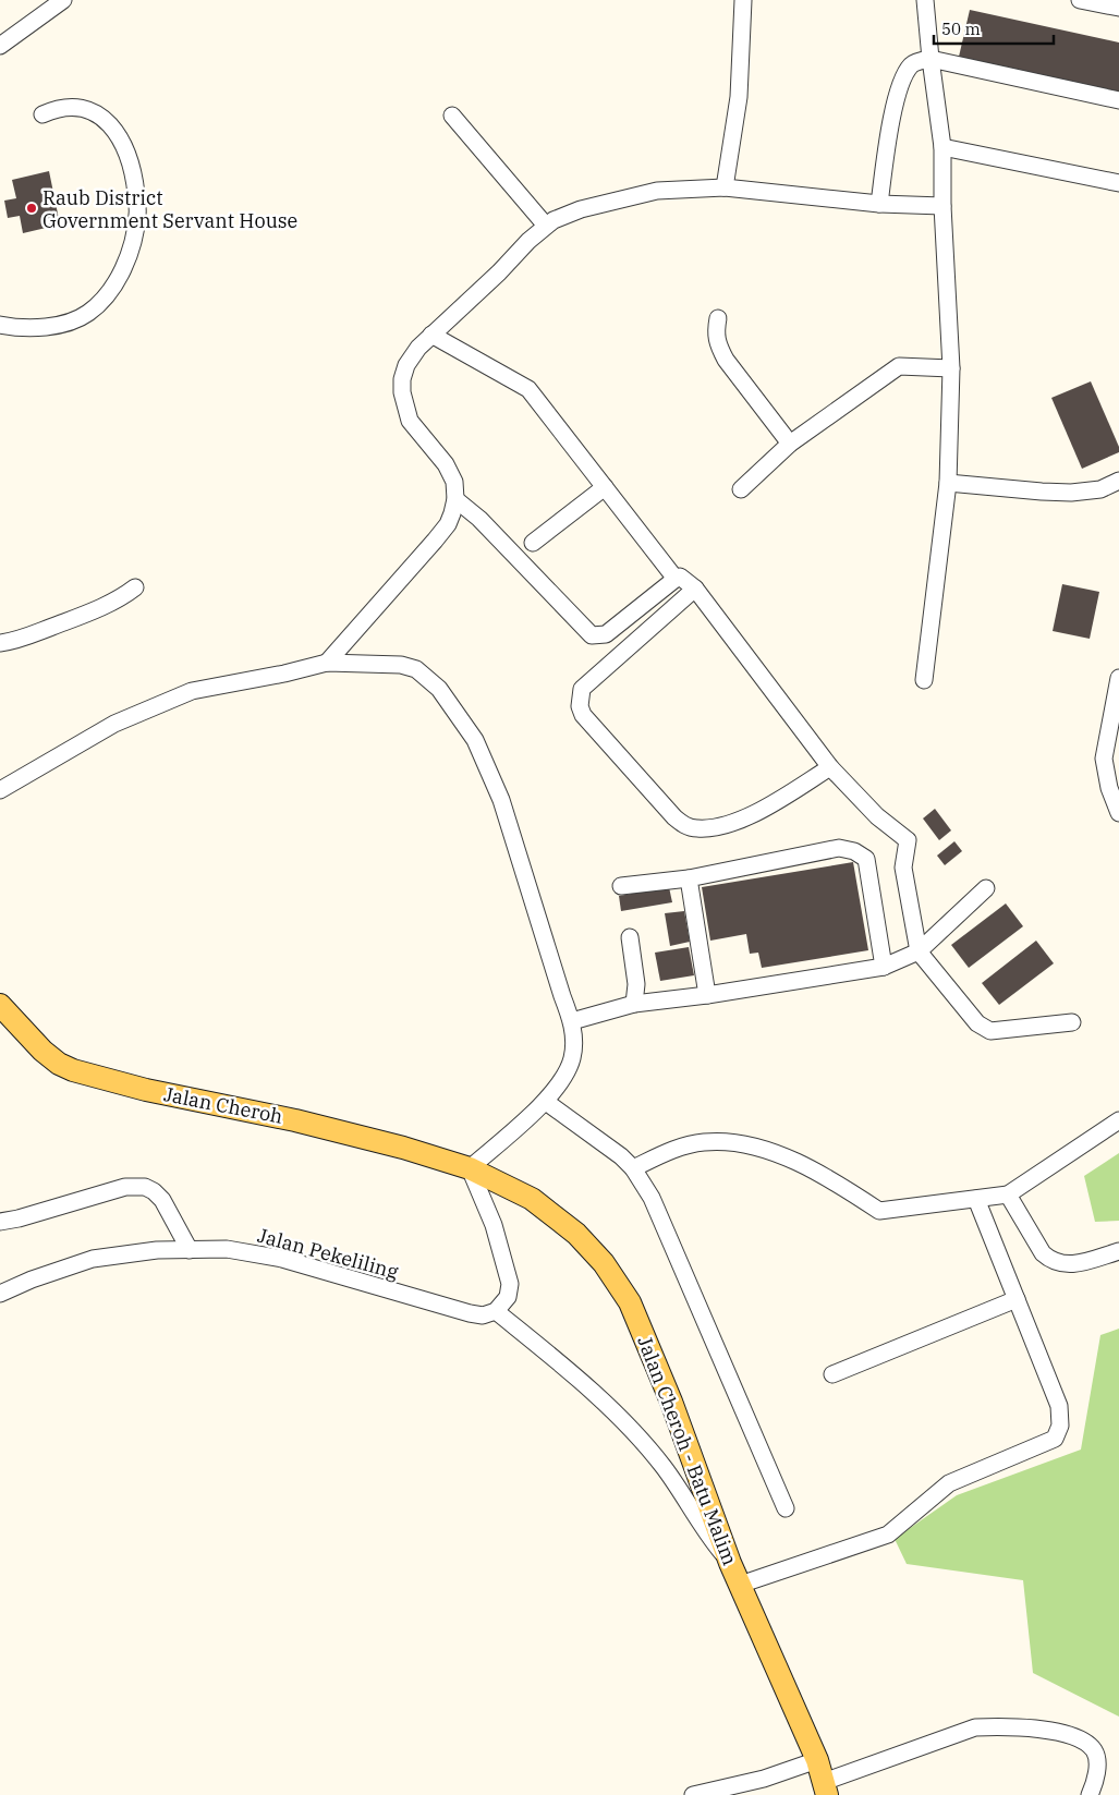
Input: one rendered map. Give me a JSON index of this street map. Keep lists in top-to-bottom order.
{
  "streets": {
    "main road": ["Jalan Cheroh", "Jalan Cheroh - Batu Malim"],
    "street": ["Jalan Pekeliling"]
  },
  "crossings": [
    ["Jalan Cheroh", "Jalan Cheroh - Batu Malim"]
  ],
  "places": ["Raub District Government Servant House"],
  "scale_bar": "50 m"
}
